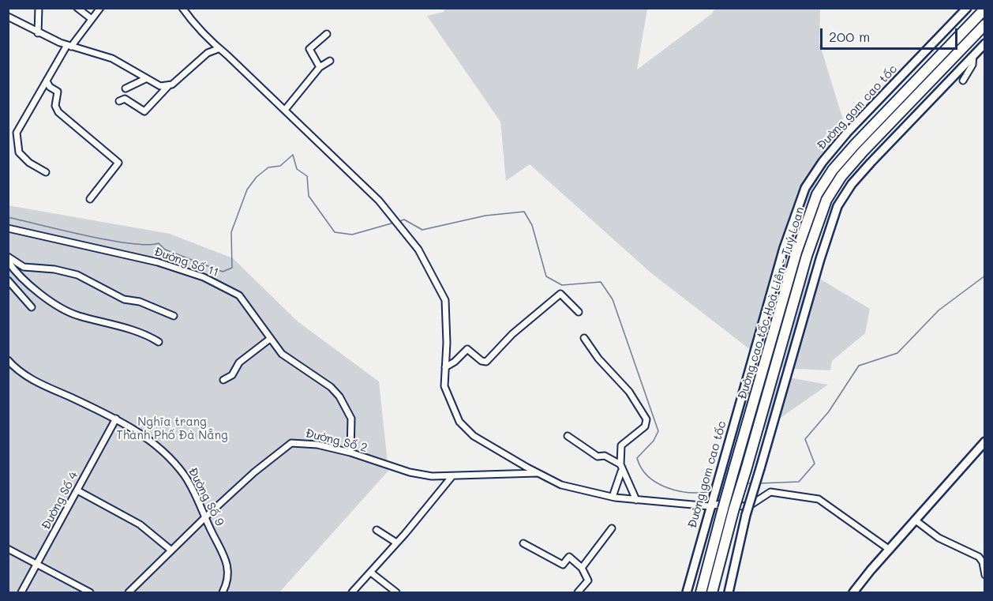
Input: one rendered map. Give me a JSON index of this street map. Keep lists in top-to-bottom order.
{
  "streets": {
    "highway": ["Đường cao tốc Hoà Liên - Tuý Loan"],
    "main road": ["Đường gom cao tốc"],
    "street": [
      "Đường Số 11",
      "Đường Số 2",
      "Đường Số 9",
      "Đường Số 4"
    ]
  },
  "crossings": [
    ["Đường Số 11", "Đường Số 2"],
    ["Đường Số 2", "Đường Số 9"],
    ["Đường Số 9", "Đường Số 4"]
  ],
  "parks": ["Nghĩa trang Thành Phố Đà Nẵng"],
  "scale_bar": "200 m"
}
